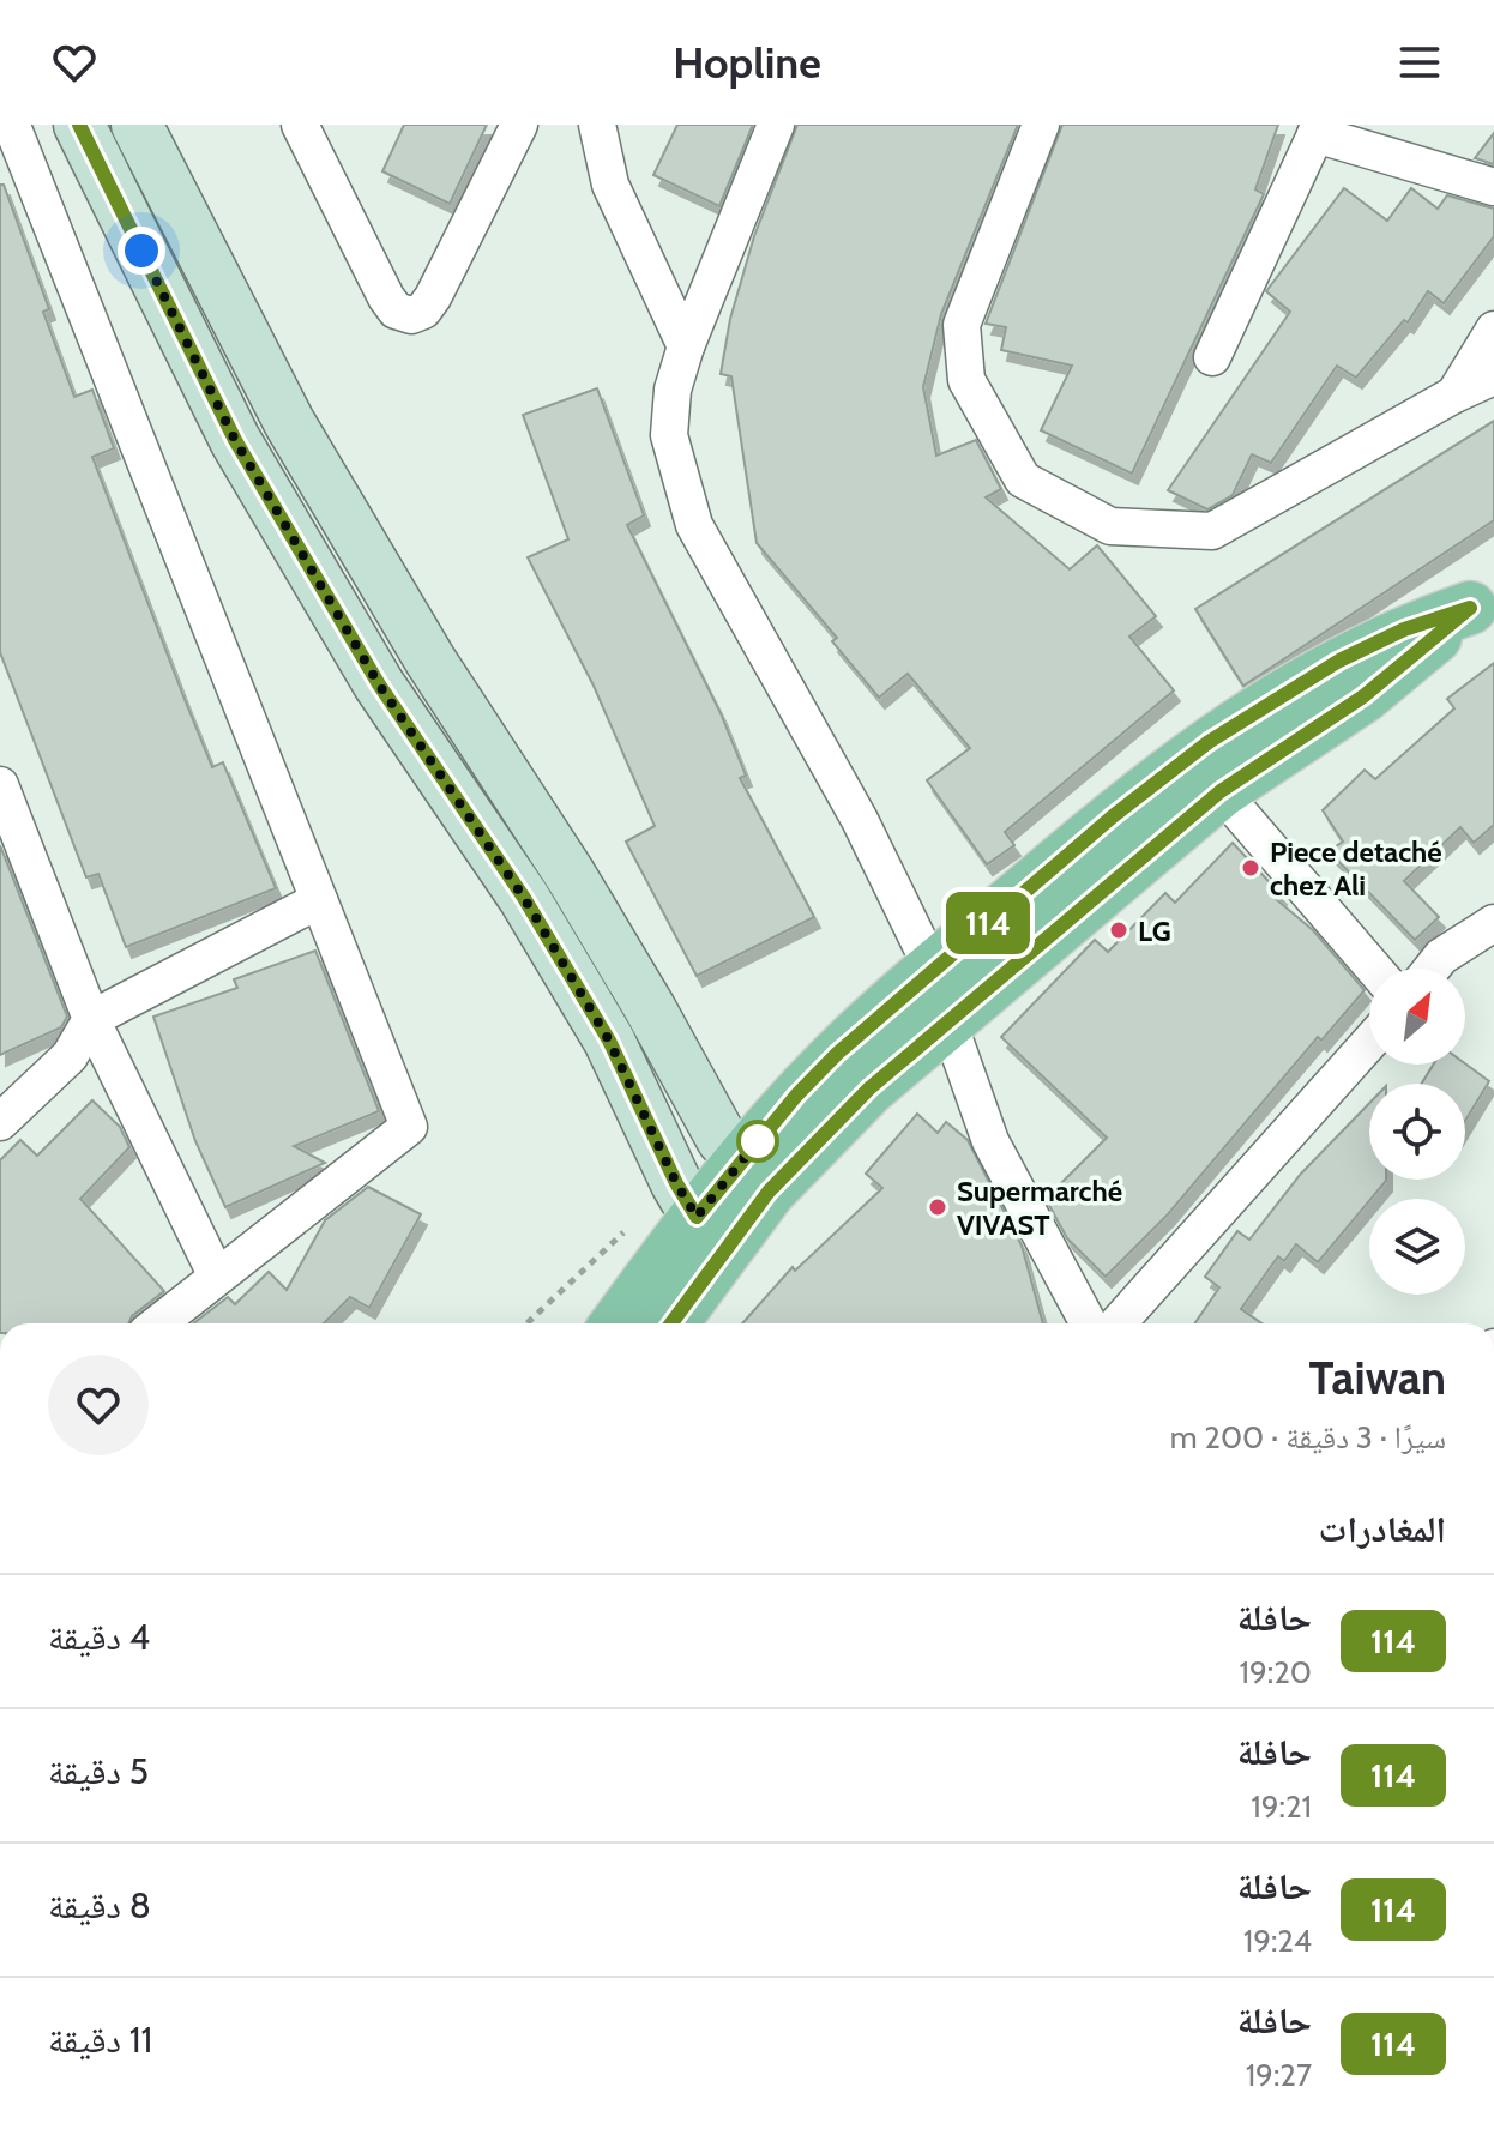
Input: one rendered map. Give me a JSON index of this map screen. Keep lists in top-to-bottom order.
{
  "places": ["Piece detaché chez Ali", "LG", "Supermarché VIVAST"],
  "lines": ["bus line 114"],
  "north": "top right",
  "page": {
    "header": "Hopline",
    "on_map": "114",
    "heading": [
      ["Taiwan", "سيرًا · 3 دقيقة · 200 m"],
      "المغادرات"
    ],
    "list": [
      {
        "mark": "114",
        "name": "حافلة",
        "note": "19:20",
        "value": "4 دقيقة"
      },
      {
        "mark": "114",
        "name": "حافلة",
        "note": "19:21",
        "value": "5 دقيقة"
      },
      {
        "mark": "114",
        "name": "حافلة",
        "note": "19:24",
        "value": "8 دقيقة"
      },
      {
        "mark": "114",
        "name": "حافلة",
        "note": "19:27",
        "value": "11 دقيقة"
      }
    ]
  }
}
